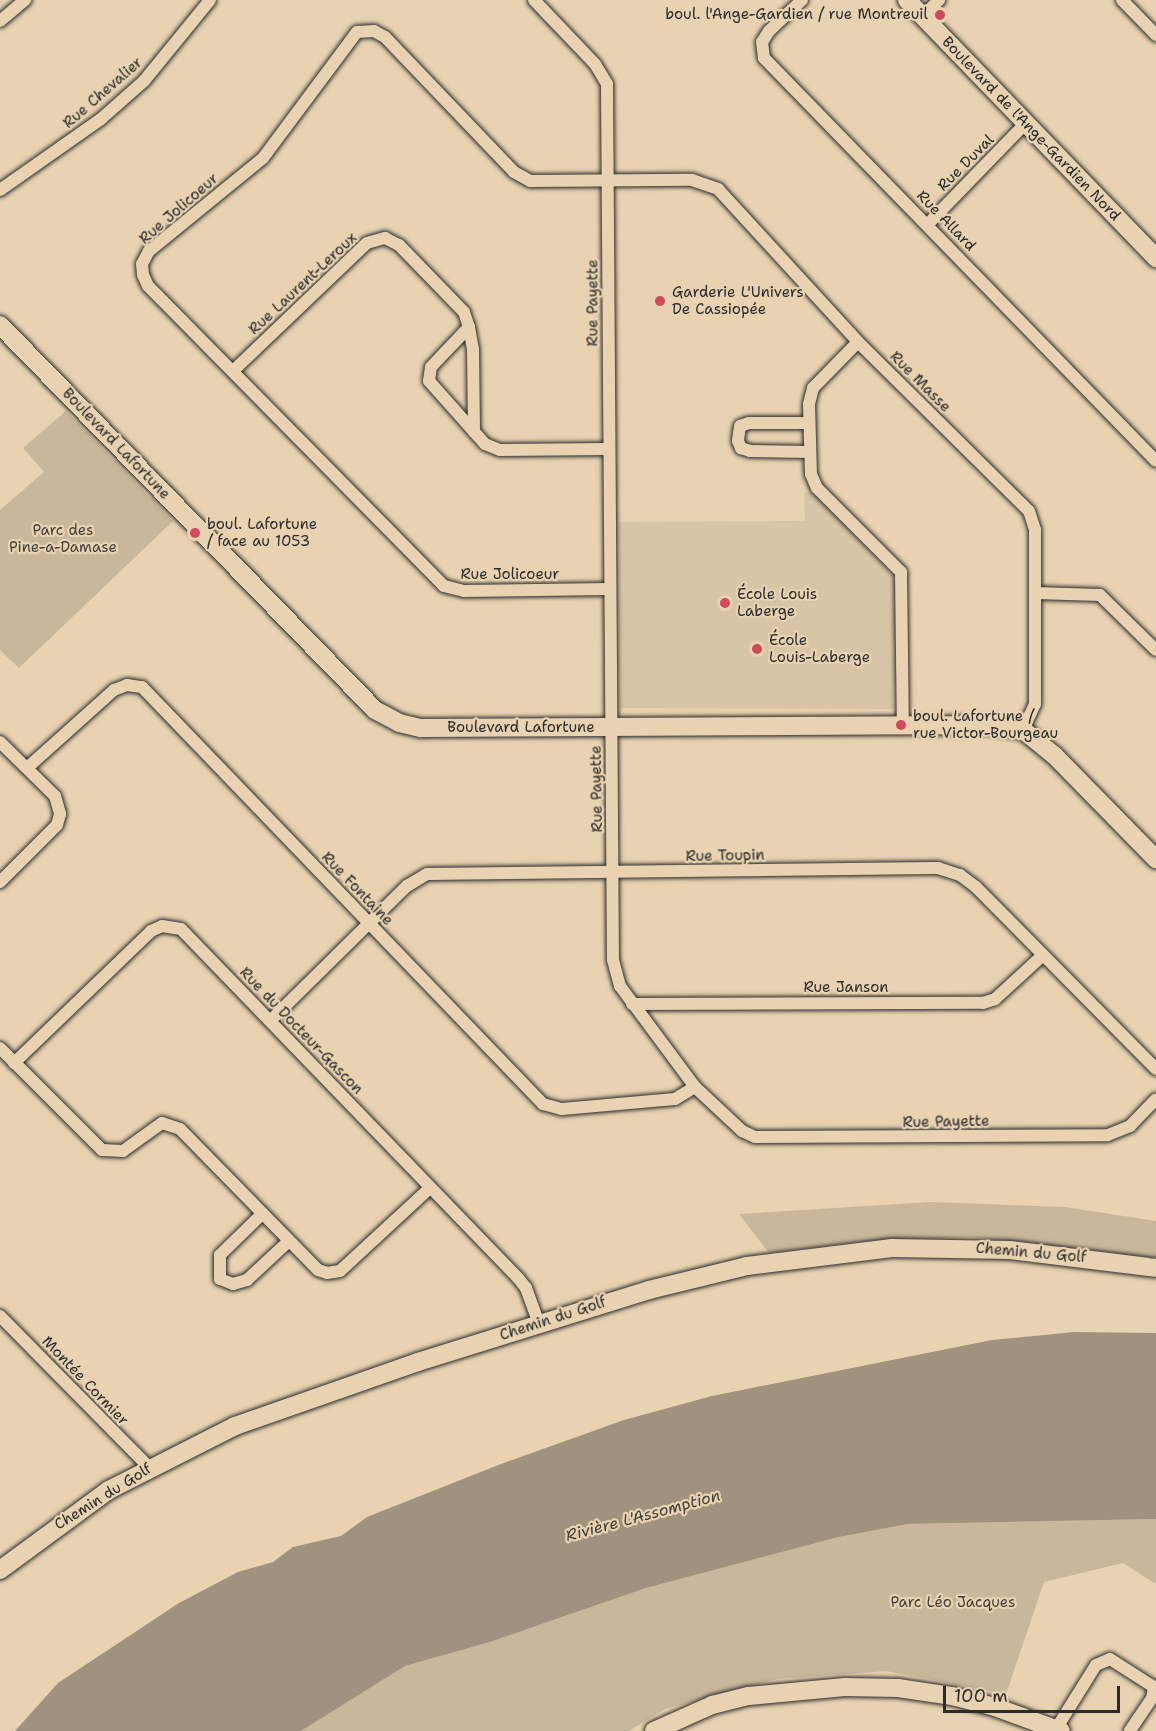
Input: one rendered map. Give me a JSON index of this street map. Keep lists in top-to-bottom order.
{
  "streets": {
    "street": [
      "Rue Chevalier",
      "Boulevard de l'Ange-Gardien Nord",
      "Rue Duval",
      "Rue Jolicoeur",
      "Rue Allard",
      "Rue Laurent-Leroux",
      "Rue Payette",
      "Rue Masse",
      "Boulevard Lafortune",
      "Rue Toupin",
      "Rue Fontaine",
      "Rue Janson",
      "Rue du Docteur-Gascon",
      "Chemin du Golf",
      "Montée Cormier"
    ]
  },
  "crossings": [
    ["Boulevard de l'Ange-Gardien Nord", "Rue Duval"],
    ["Rue Duval", "Rue Allard"],
    ["Rue Jolicoeur", "Rue Laurent-Leroux"],
    ["Rue Jolicoeur", "Rue Payette"],
    ["Rue Jolicoeur", "Rue Masse"],
    ["Rue Payette", "Rue Masse"],
    ["Rue Payette", "Boulevard Lafortune"],
    ["Rue Payette", "Rue Toupin"],
    ["Rue Payette", "Rue Fontaine"],
    ["Rue Payette", "Rue Janson"],
    ["Rue Masse", "Boulevard Lafortune"],
    ["Rue Toupin", "Rue Fontaine"],
    ["Rue Toupin", "Rue Janson"],
    ["Rue Toupin", "Rue du Docteur-Gascon"],
    ["Rue du Docteur-Gascon", "Chemin du Golf"],
    ["Chemin du Golf", "Montée Cormier"]
  ],
  "water": ["Rivière L'Assomption"],
  "parks": ["Parc des Pine-a-Damase", "Parc Léo Jacques"],
  "places": [
    "boul. l'Ange-Gardien / rue Montreuil",
    "Garderie L'Univers De Cassiopée",
    "boul. Lafortune / face au 1053",
    "École Louis Laberge",
    "École Louis-Laberge",
    "boul. Lafortune / rue Victor-Bourgeau"
  ],
  "scale_bar": "100 m"
}
